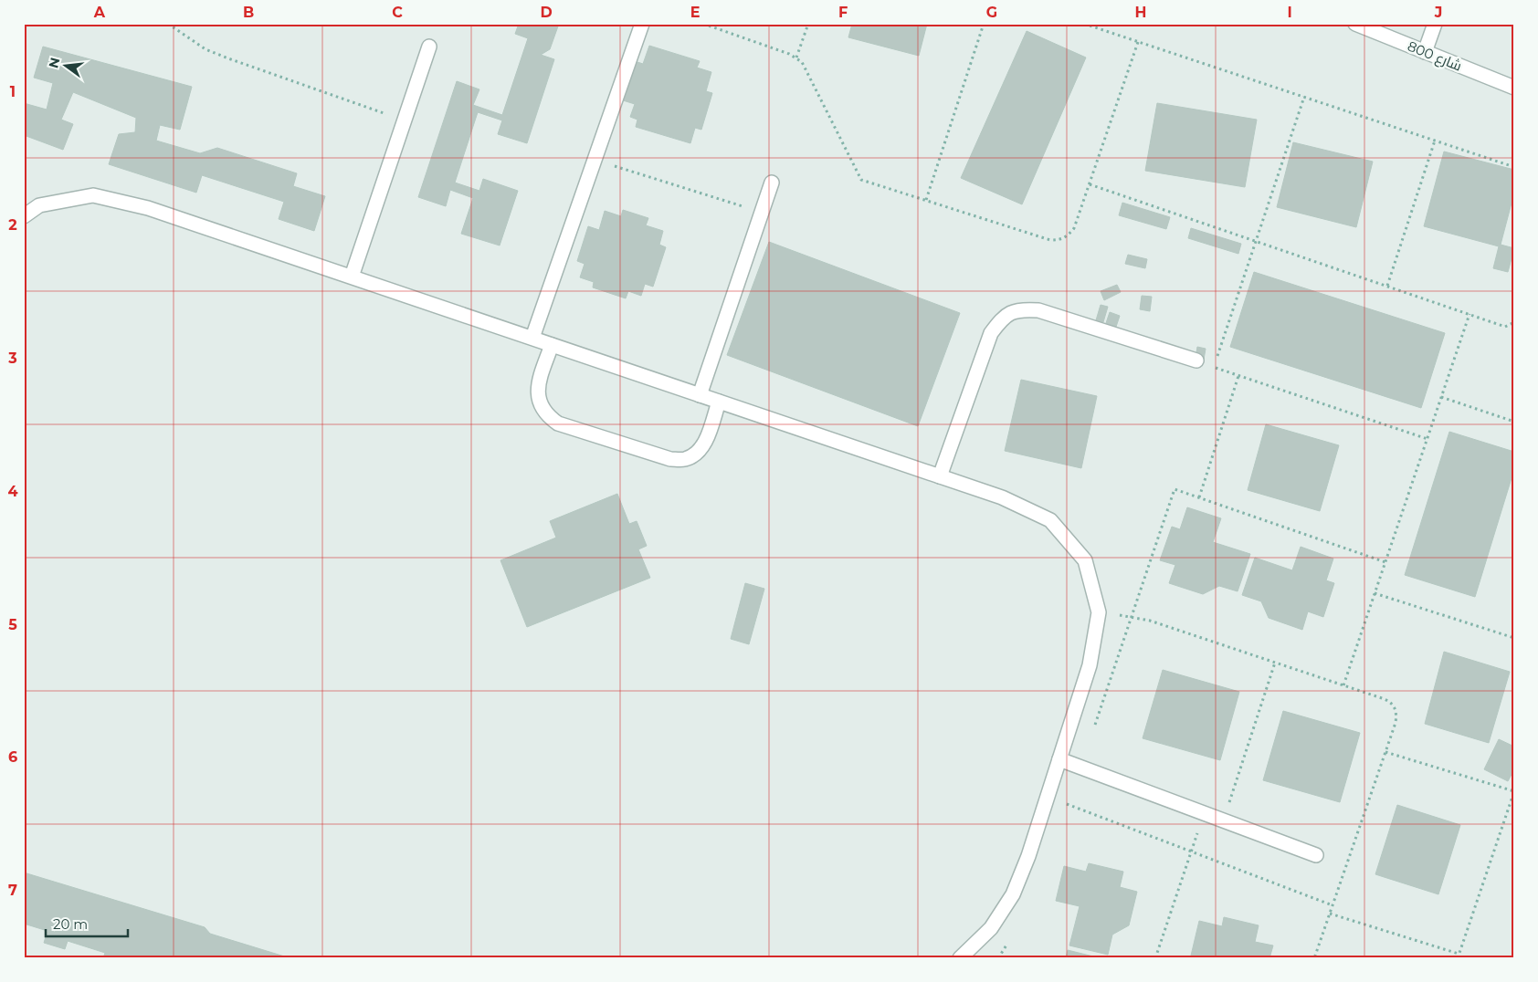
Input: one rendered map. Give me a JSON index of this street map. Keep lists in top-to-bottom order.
{
  "streets": {
    "street": ["شارع 800"]
  },
  "scale_bar": "20 m",
  "north": "left",
  "grid": {
    "columns": [
      "A",
      "B",
      "C",
      "D",
      "E",
      "F",
      "G",
      "H",
      "I",
      "J"
    ],
    "rows": [
      "1",
      "2",
      "3",
      "4",
      "5",
      "6",
      "7"
    ]
  }
}
